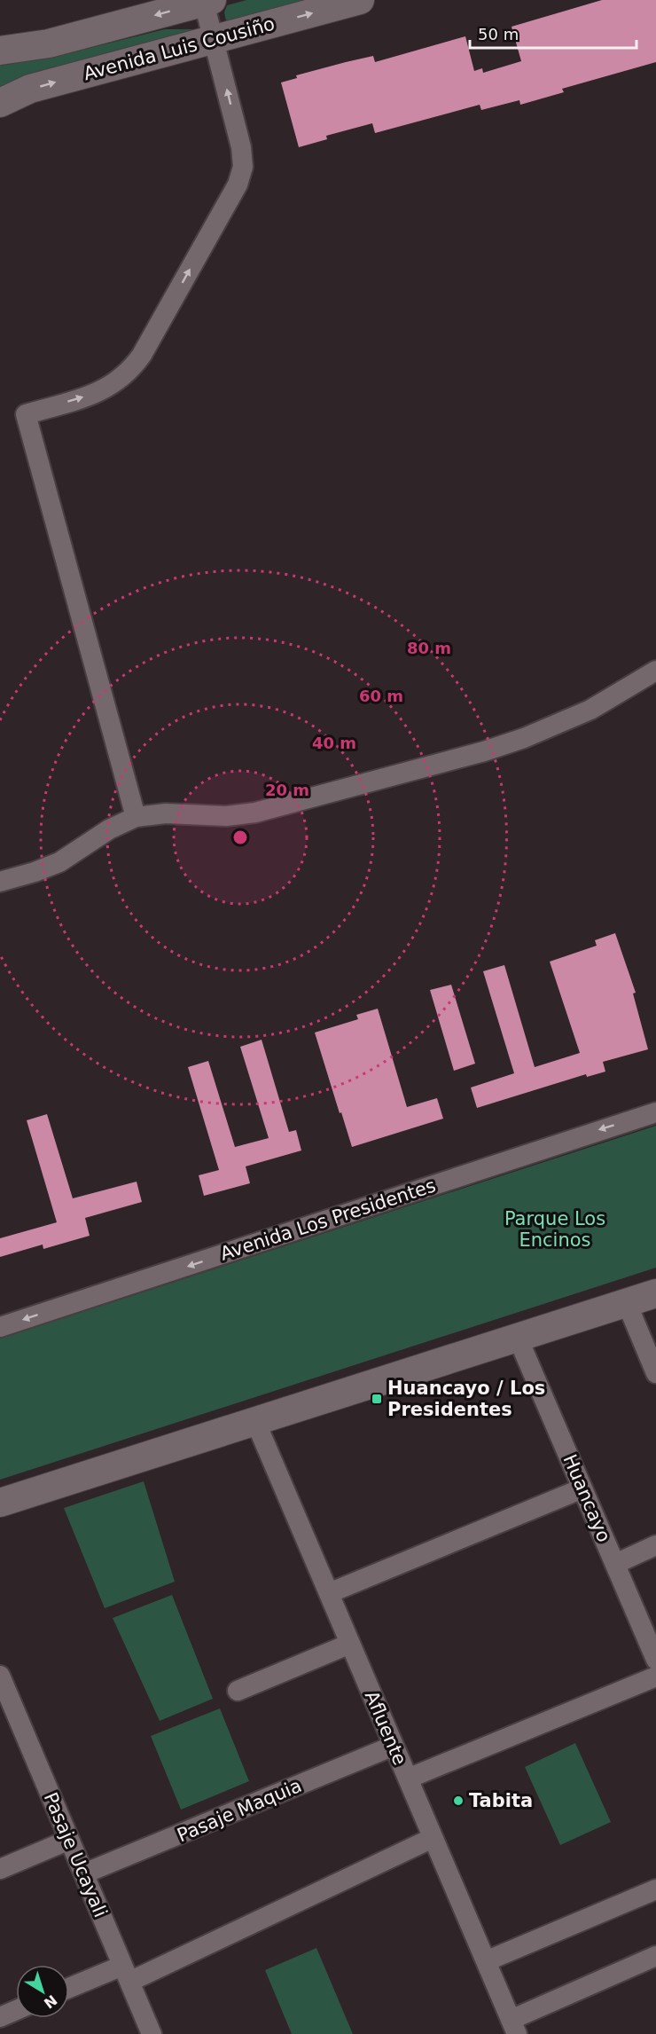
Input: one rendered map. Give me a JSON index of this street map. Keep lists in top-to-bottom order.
{
  "streets": {
    "street": [
      "Avenida Luis Cousiño",
      "Avenida Los Presidentes",
      "Huancayo",
      "Afluente",
      "Pasaje Maquia",
      "Pasaje Ucayali"
    ]
  },
  "crossings": [
    ["Afluente", "Pasaje Maquia"],
    ["Pasaje Maquia", "Pasaje Ucayali"]
  ],
  "parks": ["Parque Los Encinos"],
  "places": {
    "transit": ["Huancayo / Los Presidentes"],
    "other": ["Tabita"]
  },
  "scale_bar": "50 m",
  "north": "bottom right",
  "rings": [
    "80 m",
    "60 m",
    "40 m",
    "20 m"
  ]
}
